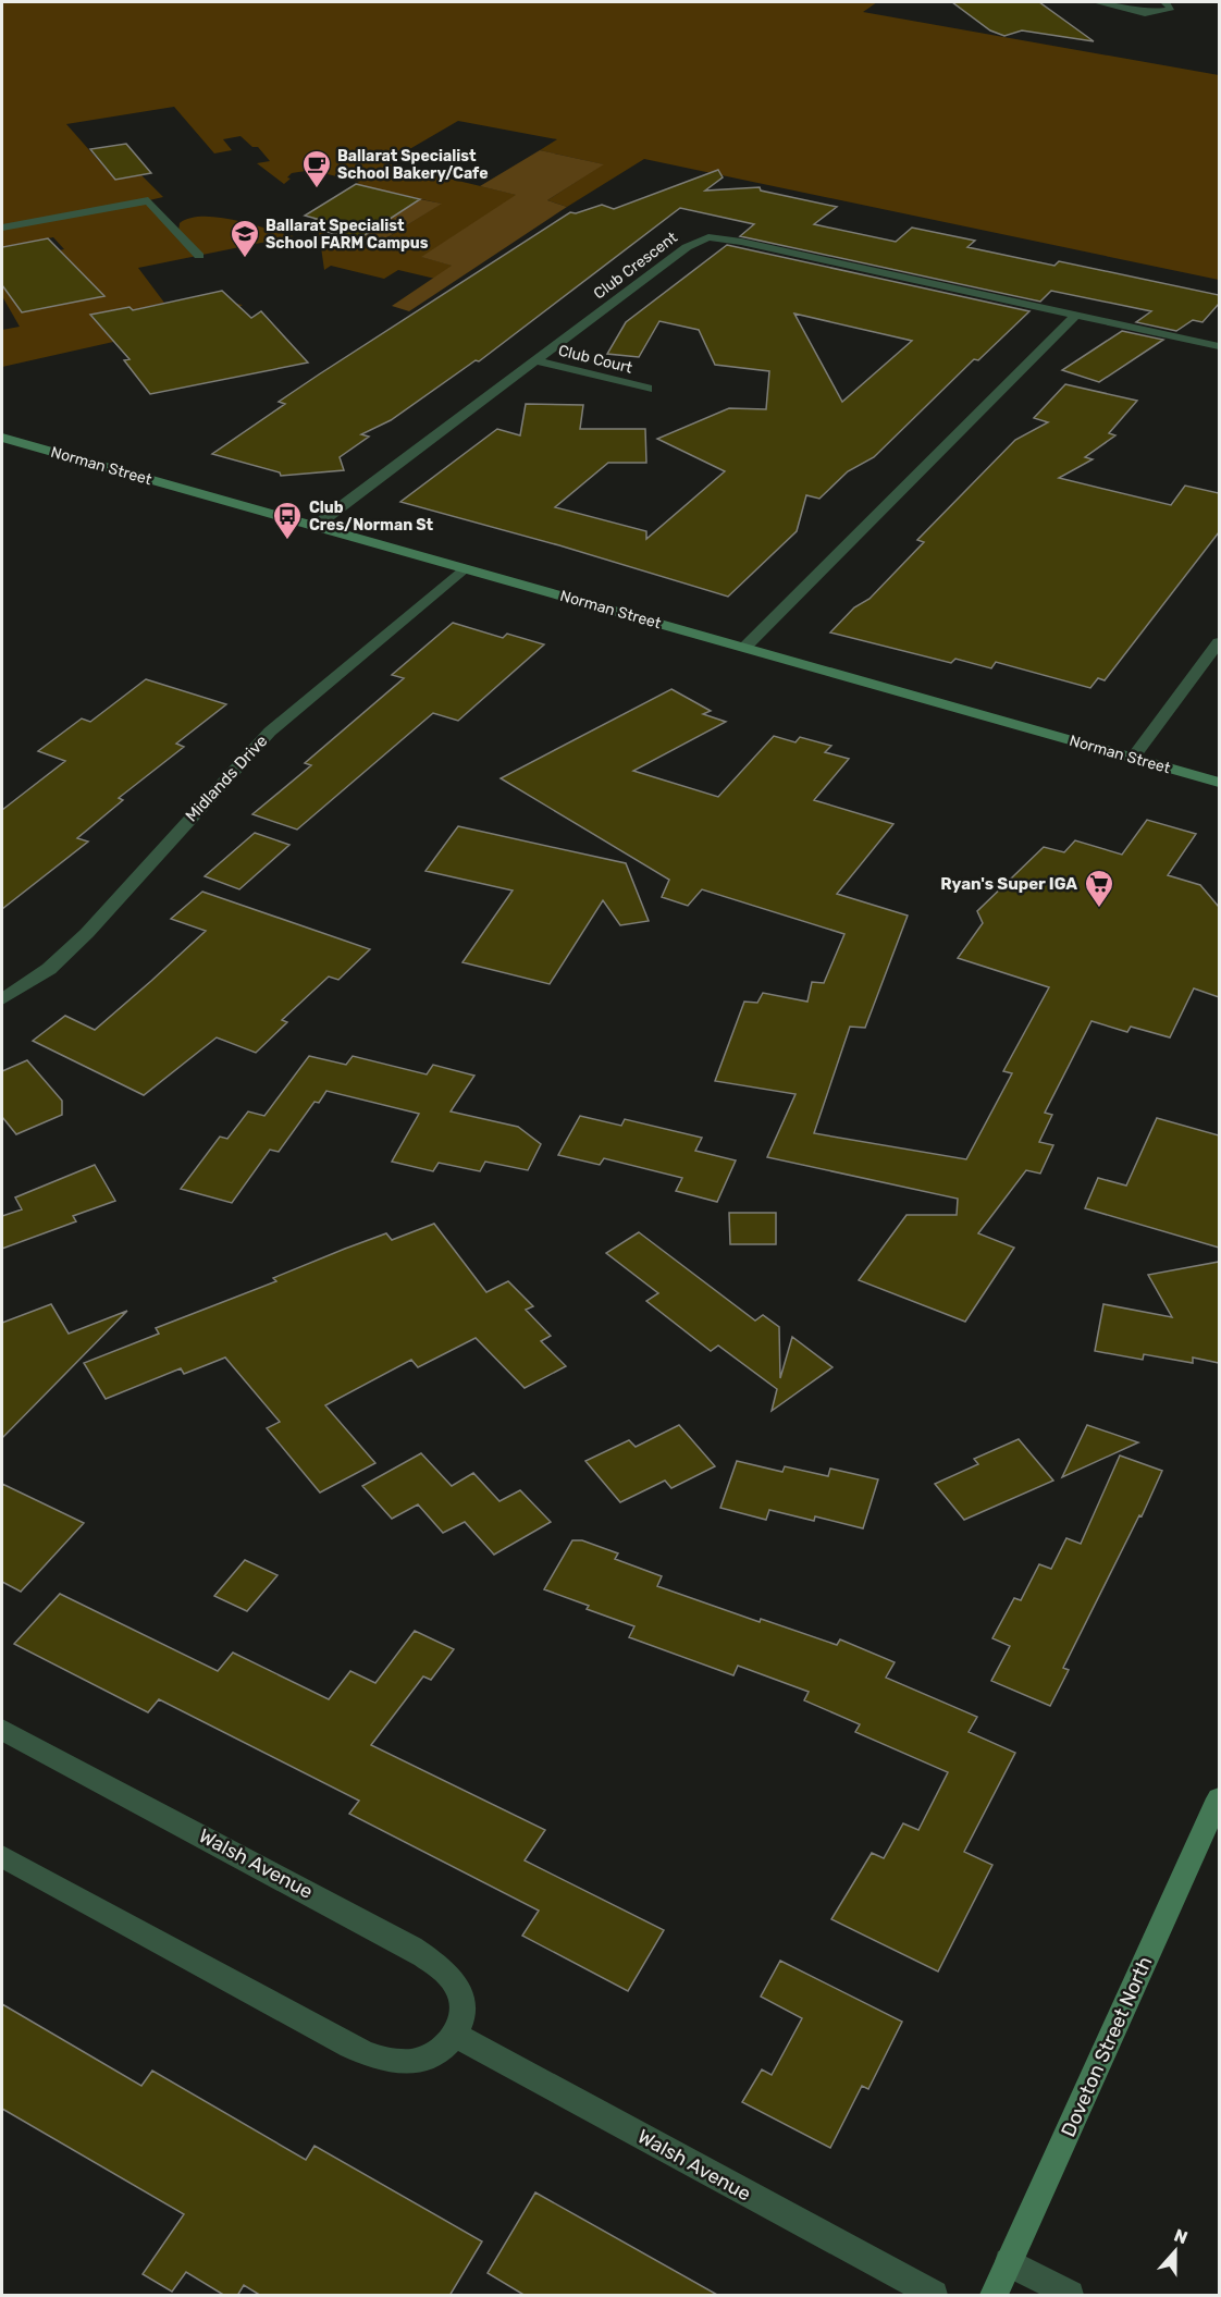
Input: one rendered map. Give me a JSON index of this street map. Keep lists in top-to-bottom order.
{
  "streets": {
    "main road": ["Norman Street", "Doveton Street North"],
    "street": [
      "Club Crescent",
      "Club Court",
      "Midlands Drive",
      "Walsh Avenue"
    ]
  },
  "crossings": [
    ["Club Crescent", "Club Court"],
    ["Club Crescent", "Norman Street"],
    ["Norman Street", "Midlands Drive"]
  ],
  "places": {
    "cafe": ["Ballarat Specialist School Bakery/Cafe"],
    "school or university": ["Ballarat Specialist School FARM Campus"],
    "bus stop": ["Club Cres/Norman St"],
    "supermarket": ["Ryan's Super IGA"]
  },
  "north": "top"
}
